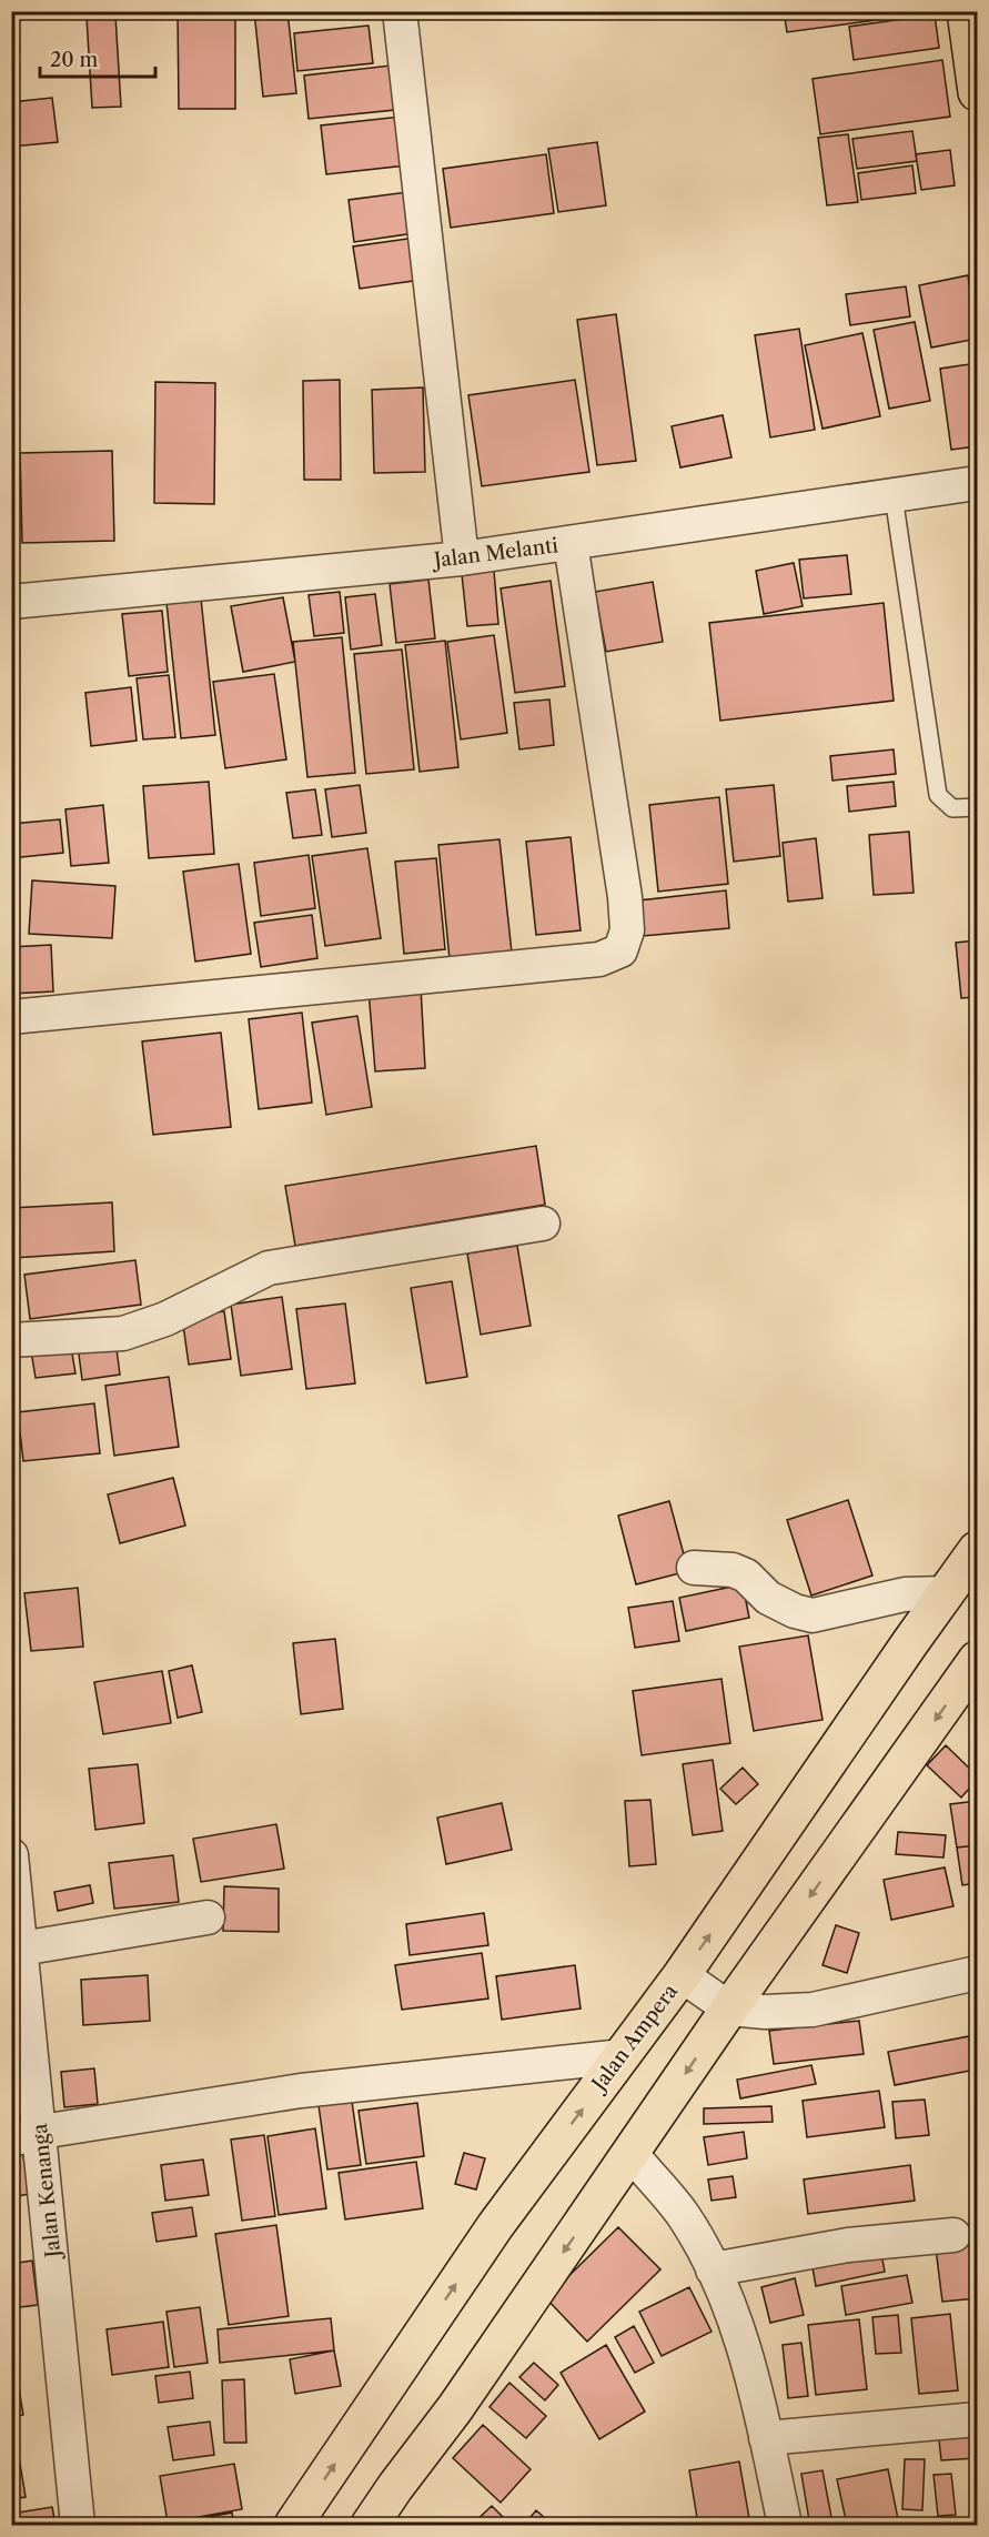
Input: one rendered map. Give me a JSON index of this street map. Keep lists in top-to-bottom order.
{
  "streets": {
    "main road": ["Jalan Ampera"],
    "street": ["Jalan Melanti", "Jalan Kenanga"]
  },
  "scale_bar": "20 m"
}
